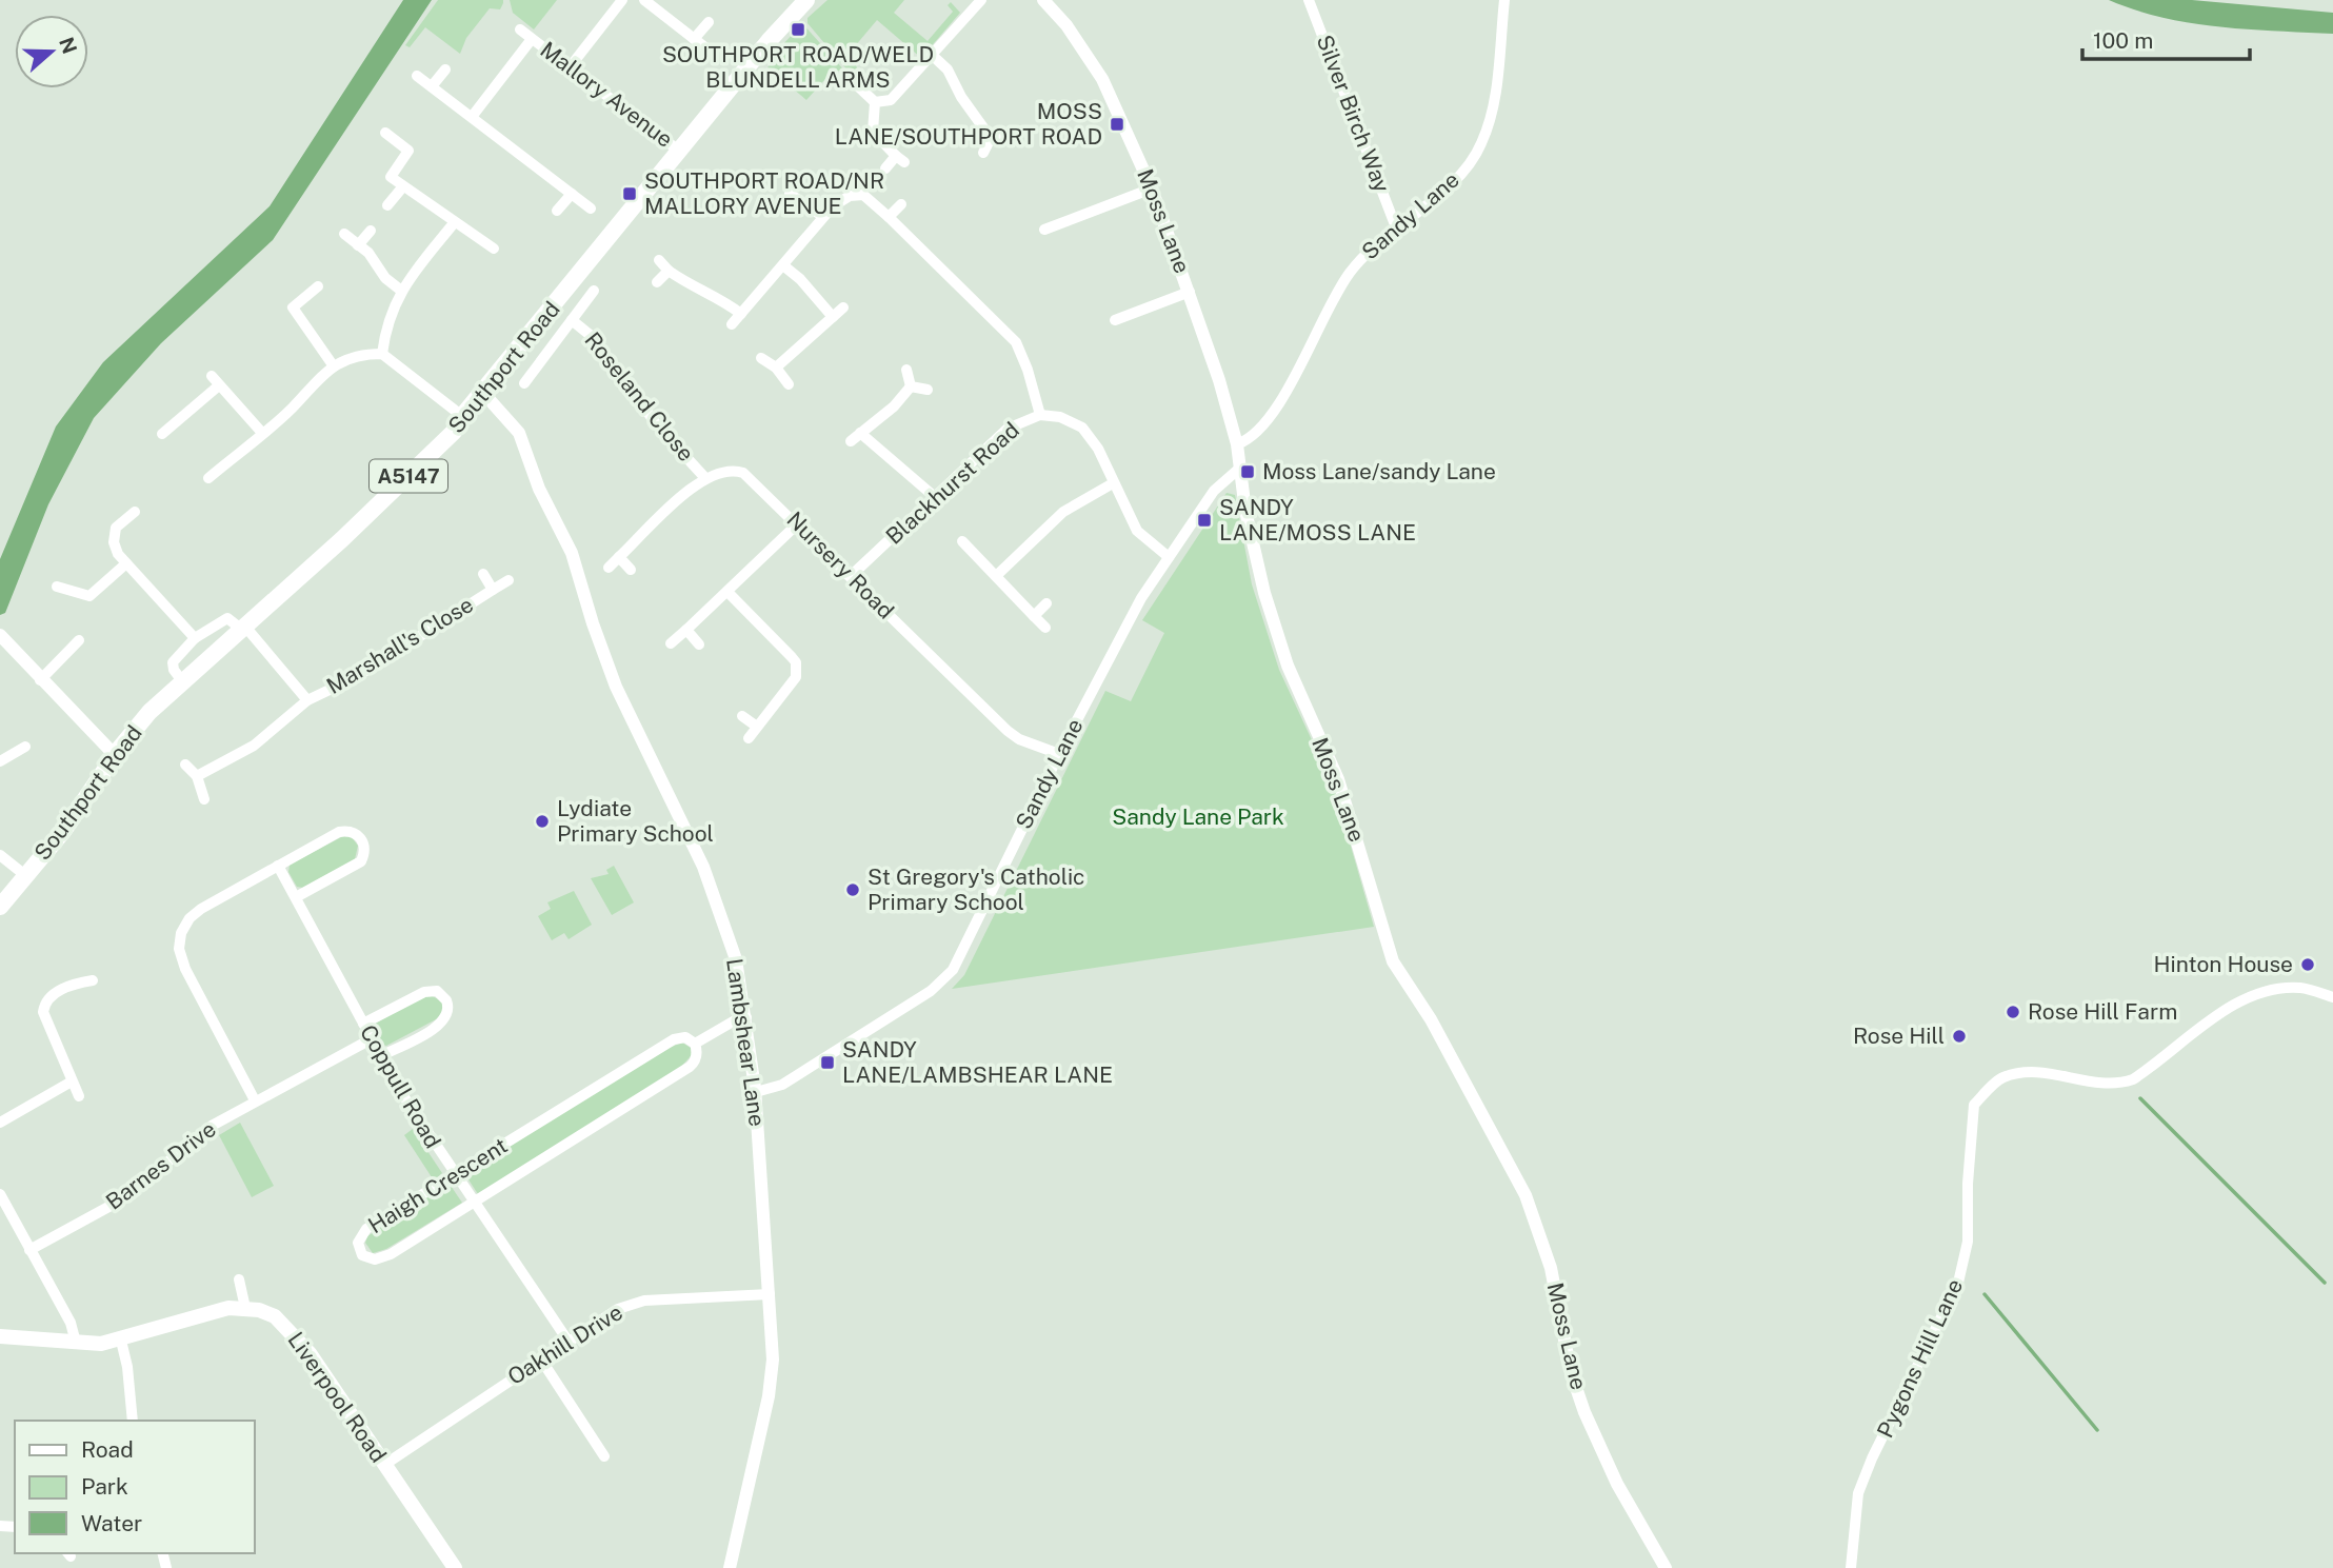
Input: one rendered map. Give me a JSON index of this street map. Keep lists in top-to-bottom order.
{
  "streets": {
    "main road": ["Southport Road", "A5147", "Liverpool Road"],
    "street": [
      "Mallory Avenue",
      "Silver Birch Way",
      "Sandy Lane",
      "Moss Lane",
      "Roseland Close",
      "Blackhurst Road",
      "Nursery Road",
      "Marshall's Close",
      "Lambshear Lane",
      "Coppull Road",
      "Barnes Drive",
      "Haigh Crescent",
      "Oakhill Drive",
      "Pygons Hill Lane"
    ]
  },
  "crossings": [
    ["Mallory Avenue", "Southport Road"],
    ["Silver Birch Way", "Sandy Lane"],
    ["Sandy Lane", "Moss Lane"],
    ["Sandy Lane", "Blackhurst Road"],
    ["Sandy Lane", "Nursery Road"],
    ["Sandy Lane", "Lambshear Lane"],
    ["Southport Road", "Marshall's Close"],
    ["Southport Road", "Lambshear Lane"],
    ["Roseland Close", "Nursery Road"],
    ["Blackhurst Road", "Nursery Road"],
    ["Lambshear Lane", "Haigh Crescent"],
    ["Lambshear Lane", "Oakhill Drive"],
    ["Coppull Road", "Barnes Drive"],
    ["Coppull Road", "Haigh Crescent"],
    ["Coppull Road", "Oakhill Drive"],
    ["Oakhill Drive", "Liverpool Road"]
  ],
  "parks": ["Sandy Lane Park"],
  "places": {
    "transit": [
      "SOUTHPORT ROAD/WELD BLUNDELL ARMS",
      "MOSS LANE/SOUTHPORT ROAD",
      "SOUTHPORT ROAD/NR MALLORY AVENUE",
      "Moss Lane/sandy Lane",
      "SANDY LANE/MOSS LANE",
      "SANDY LANE/LAMBSHEAR LANE"
    ],
    "other": [
      "Lydiate Primary School",
      "St Gregory's Catholic Primary School",
      "Hinton House",
      "Rose Hill Farm",
      "Rose Hill"
    ]
  },
  "legend": ["Road", "Park", "Water"],
  "scale_bar": "100 m",
  "north": "right"
}
